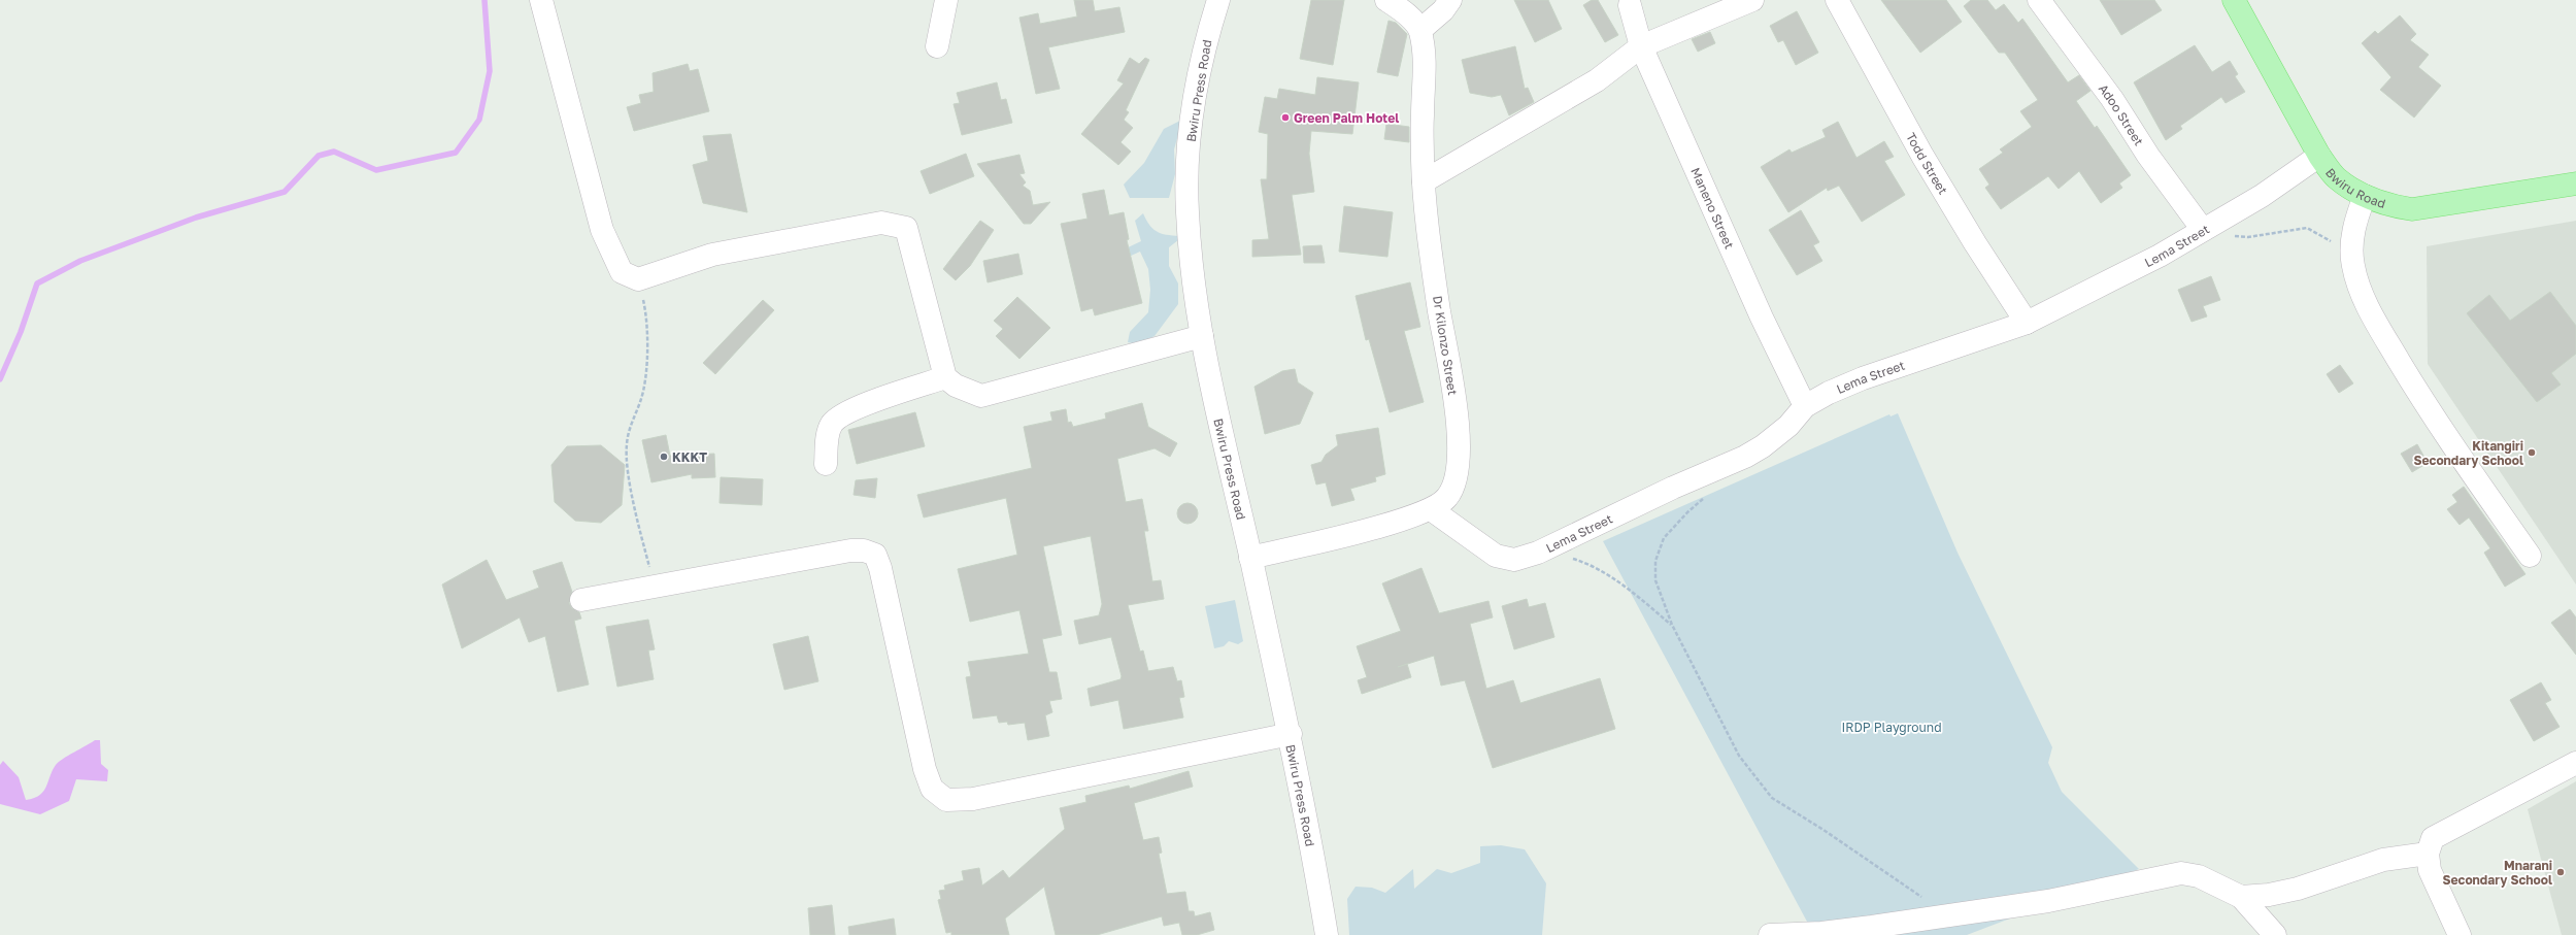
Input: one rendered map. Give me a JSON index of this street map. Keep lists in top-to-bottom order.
{
  "streets": {
    "main road": ["Bwiru Road"],
    "street": [
      "Bwiru Press Road",
      "Adoo Street",
      "Todd Street",
      "Maneno Street",
      "Lema Street",
      "Dr Kilonzo Street"
    ]
  },
  "crossings": [
    ["Bwiru Press Road", "Dr Kilonzo Street"],
    ["Adoo Street", "Lema Street"],
    ["Todd Street", "Lema Street"],
    ["Bwiru Road", "Lema Street"],
    ["Maneno Street", "Lema Street"],
    ["Lema Street", "Dr Kilonzo Street"]
  ],
  "parks": ["IRDP Playground"],
  "places": [
    "Green Palm Hotel",
    "Kitangiri Secondary School",
    "KKKT",
    "Mnarani Secondary School"
  ]
}
